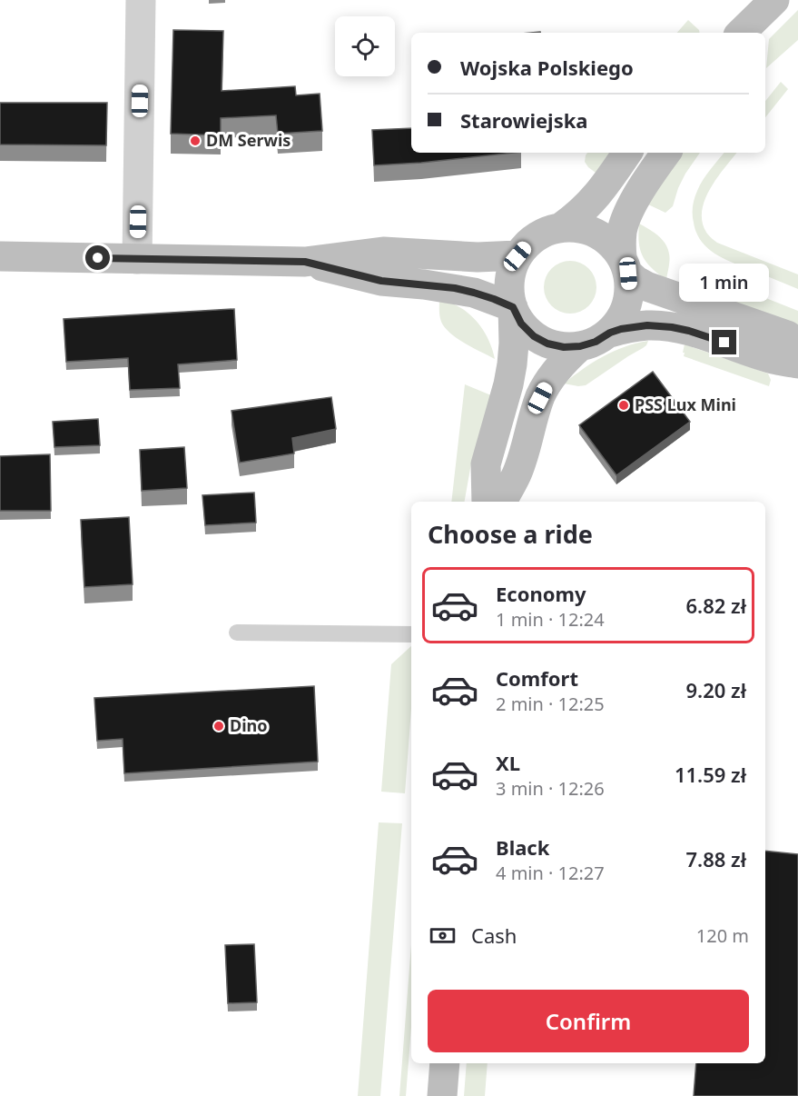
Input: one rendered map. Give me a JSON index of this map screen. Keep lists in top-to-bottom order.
{
  "places": ["DM Serwis", "PSS Lux Mini", "Dino"],
  "page": {
    "banner": ["Wojska Polskiego", "Starowiejska"],
    "bubble": "1 min",
    "heading": "Choose a ride",
    "list": [
      {
        "name": "Economy",
        "note": "1 min · 12:24",
        "value": "6.82 zł"
      },
      {
        "name": "Comfort",
        "note": "2 min · 12:25",
        "value": "9.20 zł"
      },
      {
        "name": "XL",
        "note": "3 min · 12:26",
        "value": "11.59 zł"
      },
      {
        "name": "Black",
        "note": "4 min · 12:27",
        "value": "7.88 zł"
      }
    ],
    "pay": ["Cash", "120 m"],
    "buttons": "Confirm"
  }
}
